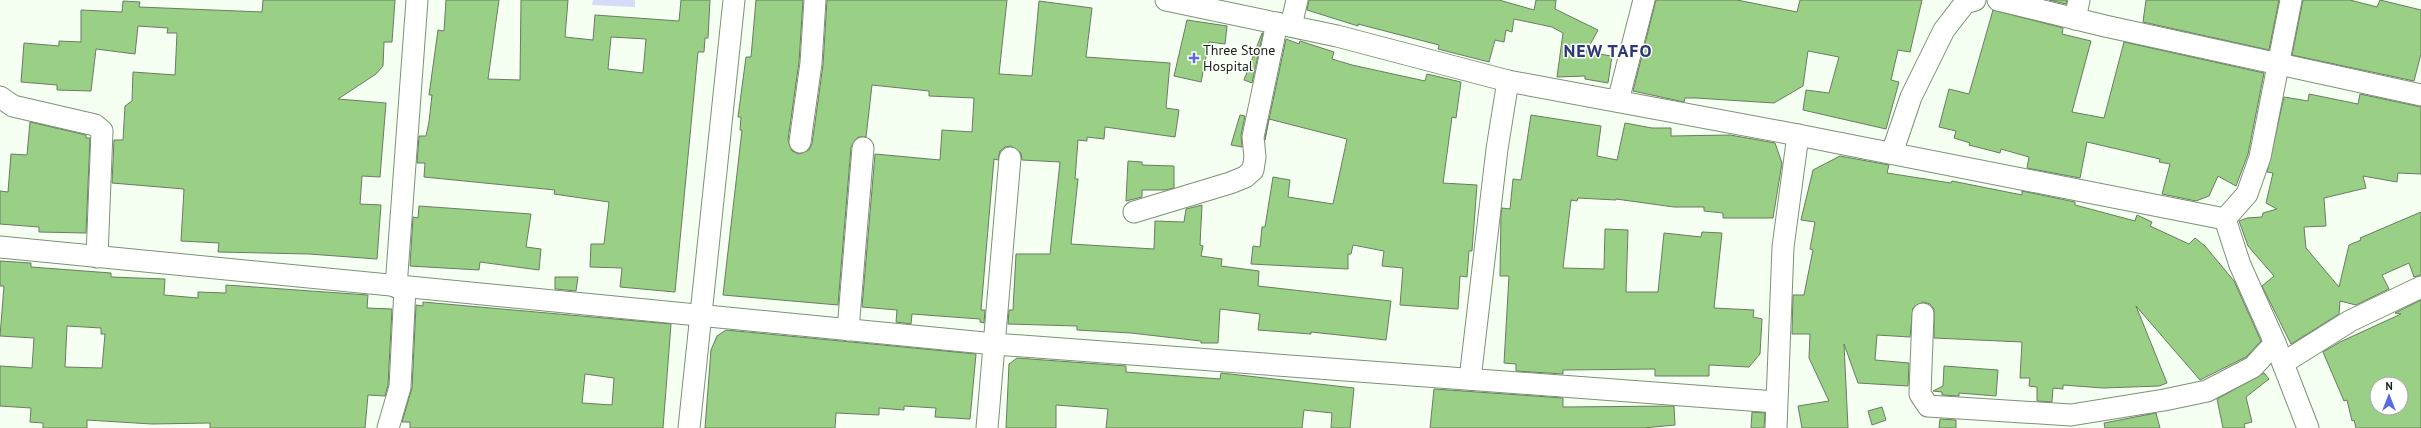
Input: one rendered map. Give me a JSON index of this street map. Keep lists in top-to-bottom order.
{
  "districts": ["NEW TAFO"],
  "places": {
    "health": ["Three Stone Hospital"]
  },
  "north": "top"
}
